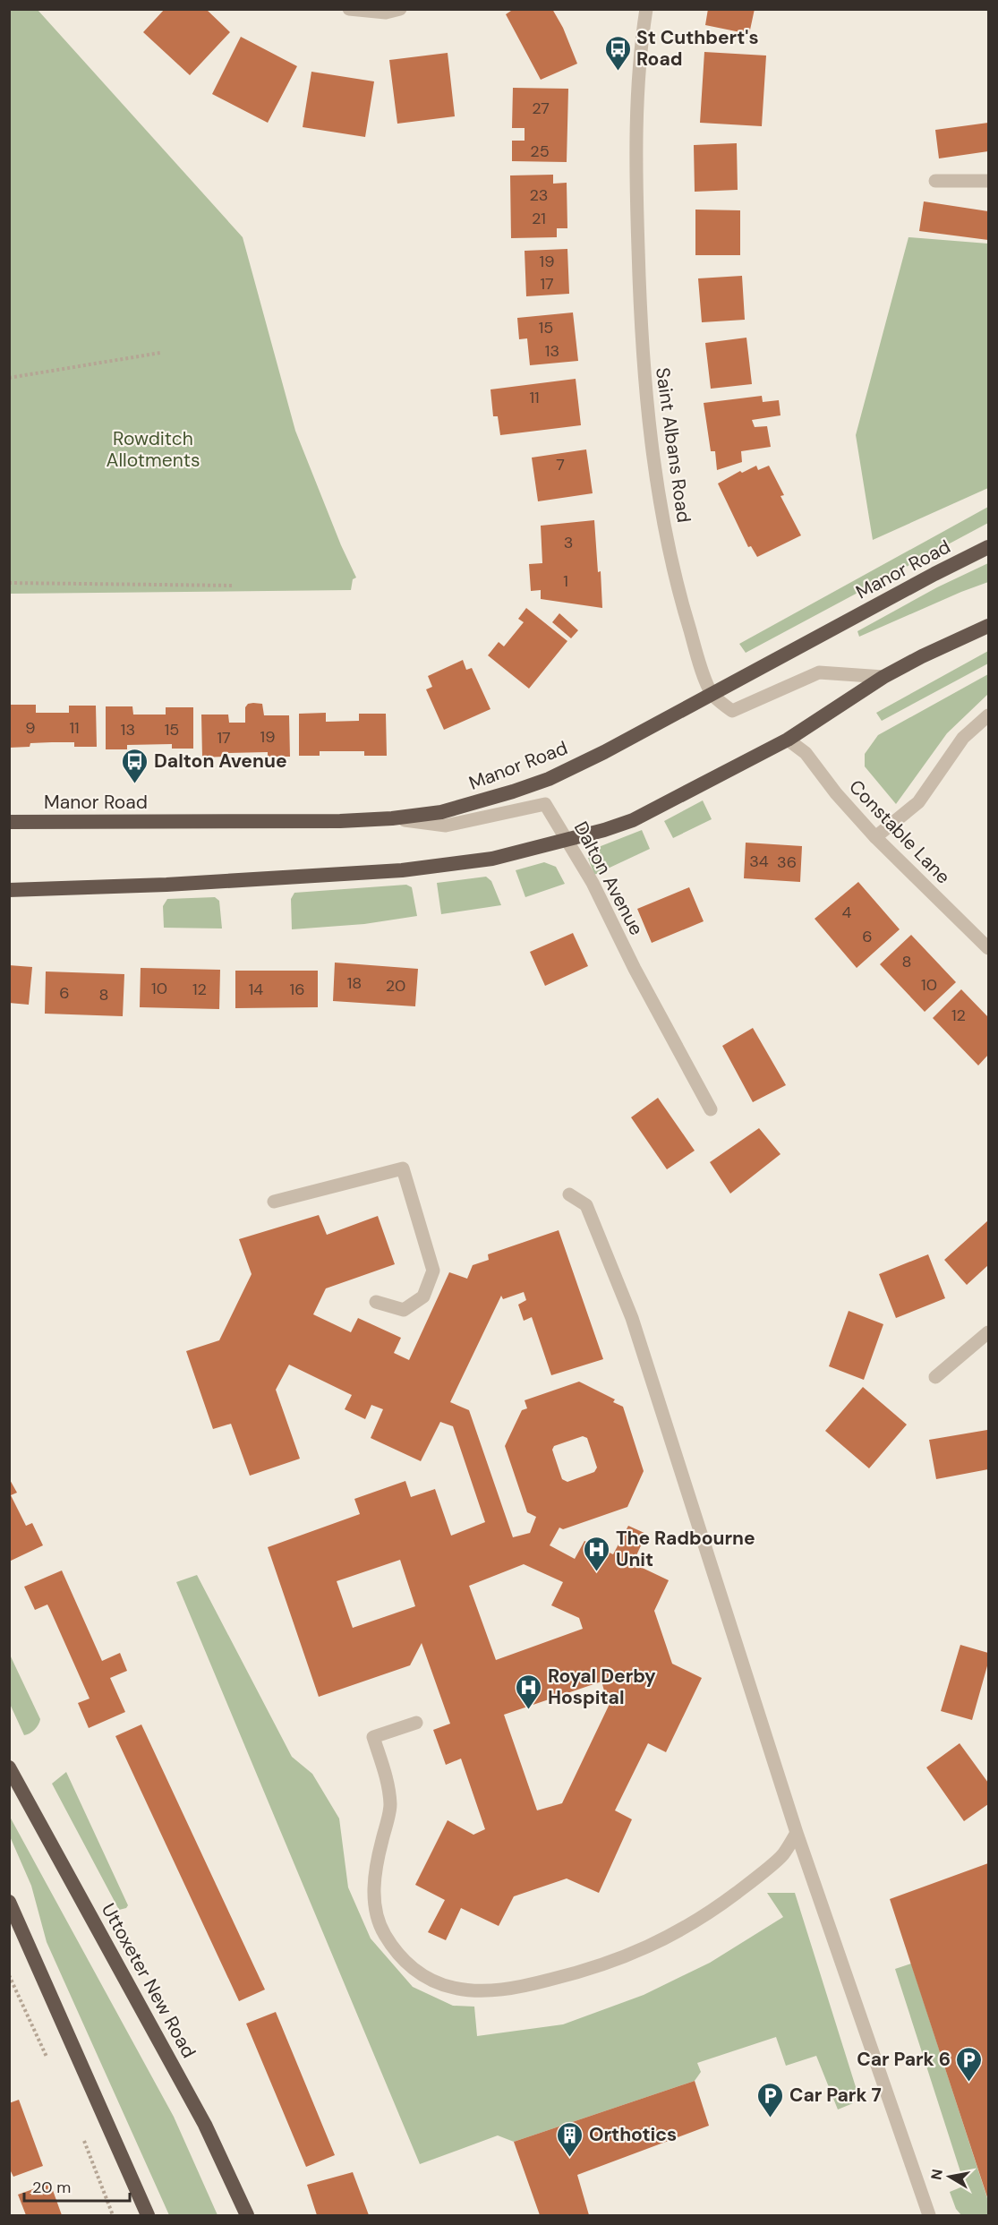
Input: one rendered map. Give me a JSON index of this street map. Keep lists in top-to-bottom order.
{
  "streets": {
    "highway": ["Manor Road", "Uttoxeter New Road"],
    "street": ["Saint Albans Road", "Constable Lane", "Dalton Avenue"]
  },
  "crossings": [
    ["Saint Albans Road", "Manor Road"],
    ["Manor Road", "Dalton Avenue"]
  ],
  "parks": ["Rowditch Allotments"],
  "places": {
    "bus stop": ["St Cuthbert's Road", "Dalton Avenue"],
    "hospital": ["The Radbourne Unit", "Royal Derby Hospital"],
    "parking": ["Car Park 6", "Car Park 7"],
    "building": ["Orthotics"]
  },
  "house_numbers": [
    "27",
    "25",
    "23",
    "21",
    "19",
    "17",
    "15",
    "13",
    "11",
    "7",
    "3",
    "1",
    "9",
    "11",
    "13",
    "15",
    "19",
    "17",
    "34",
    "36",
    "4",
    "6",
    "8",
    "18",
    "10",
    "20",
    "10",
    "12",
    "14",
    "16",
    "6",
    "8",
    "12"
  ],
  "scale_bar": "20 m",
  "north": "left"
}
